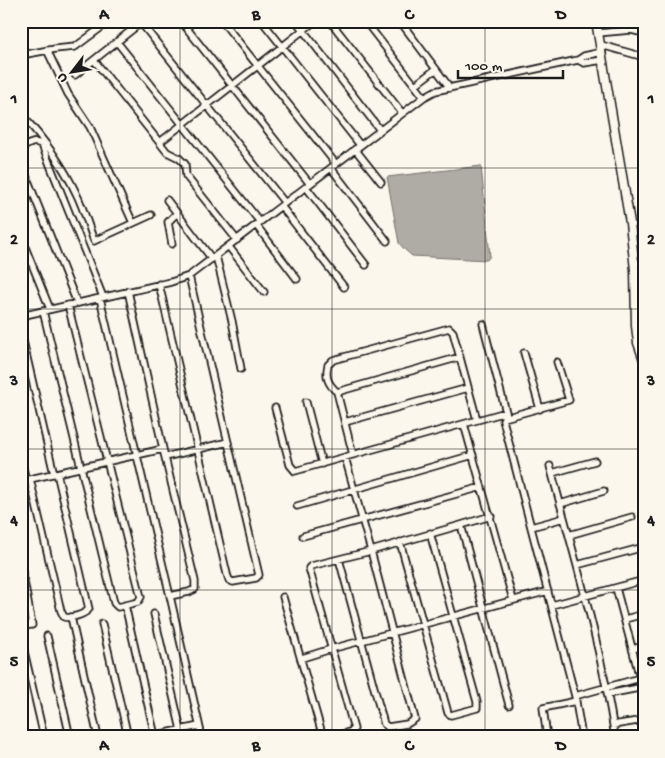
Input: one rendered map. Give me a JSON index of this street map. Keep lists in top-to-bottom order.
{
  "scale_bar": "100 m",
  "north": "bottom left",
  "grid": {
    "columns": [
      "A",
      "B",
      "C",
      "D"
    ],
    "rows": [
      "1",
      "2",
      "3",
      "4",
      "5"
    ]
  }
}
